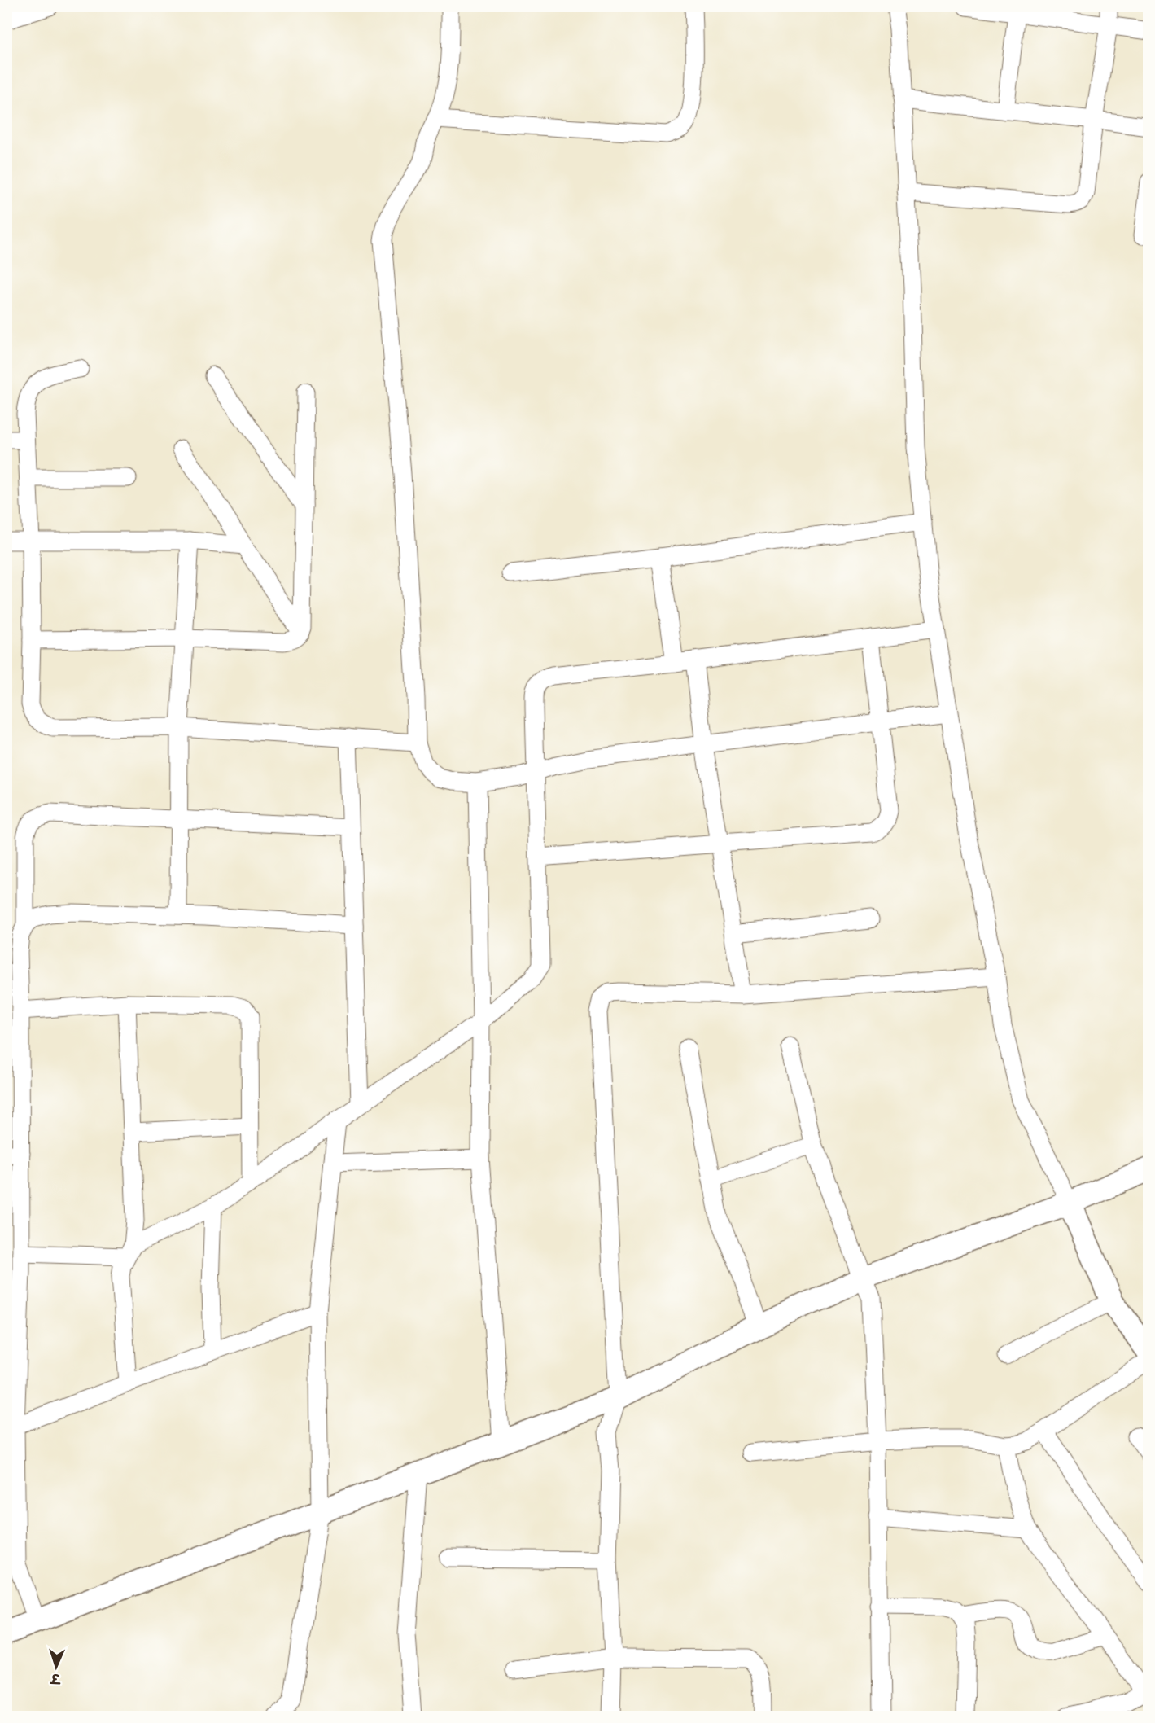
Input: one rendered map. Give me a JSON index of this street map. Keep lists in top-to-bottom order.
{
  "north": "bottom"
}
